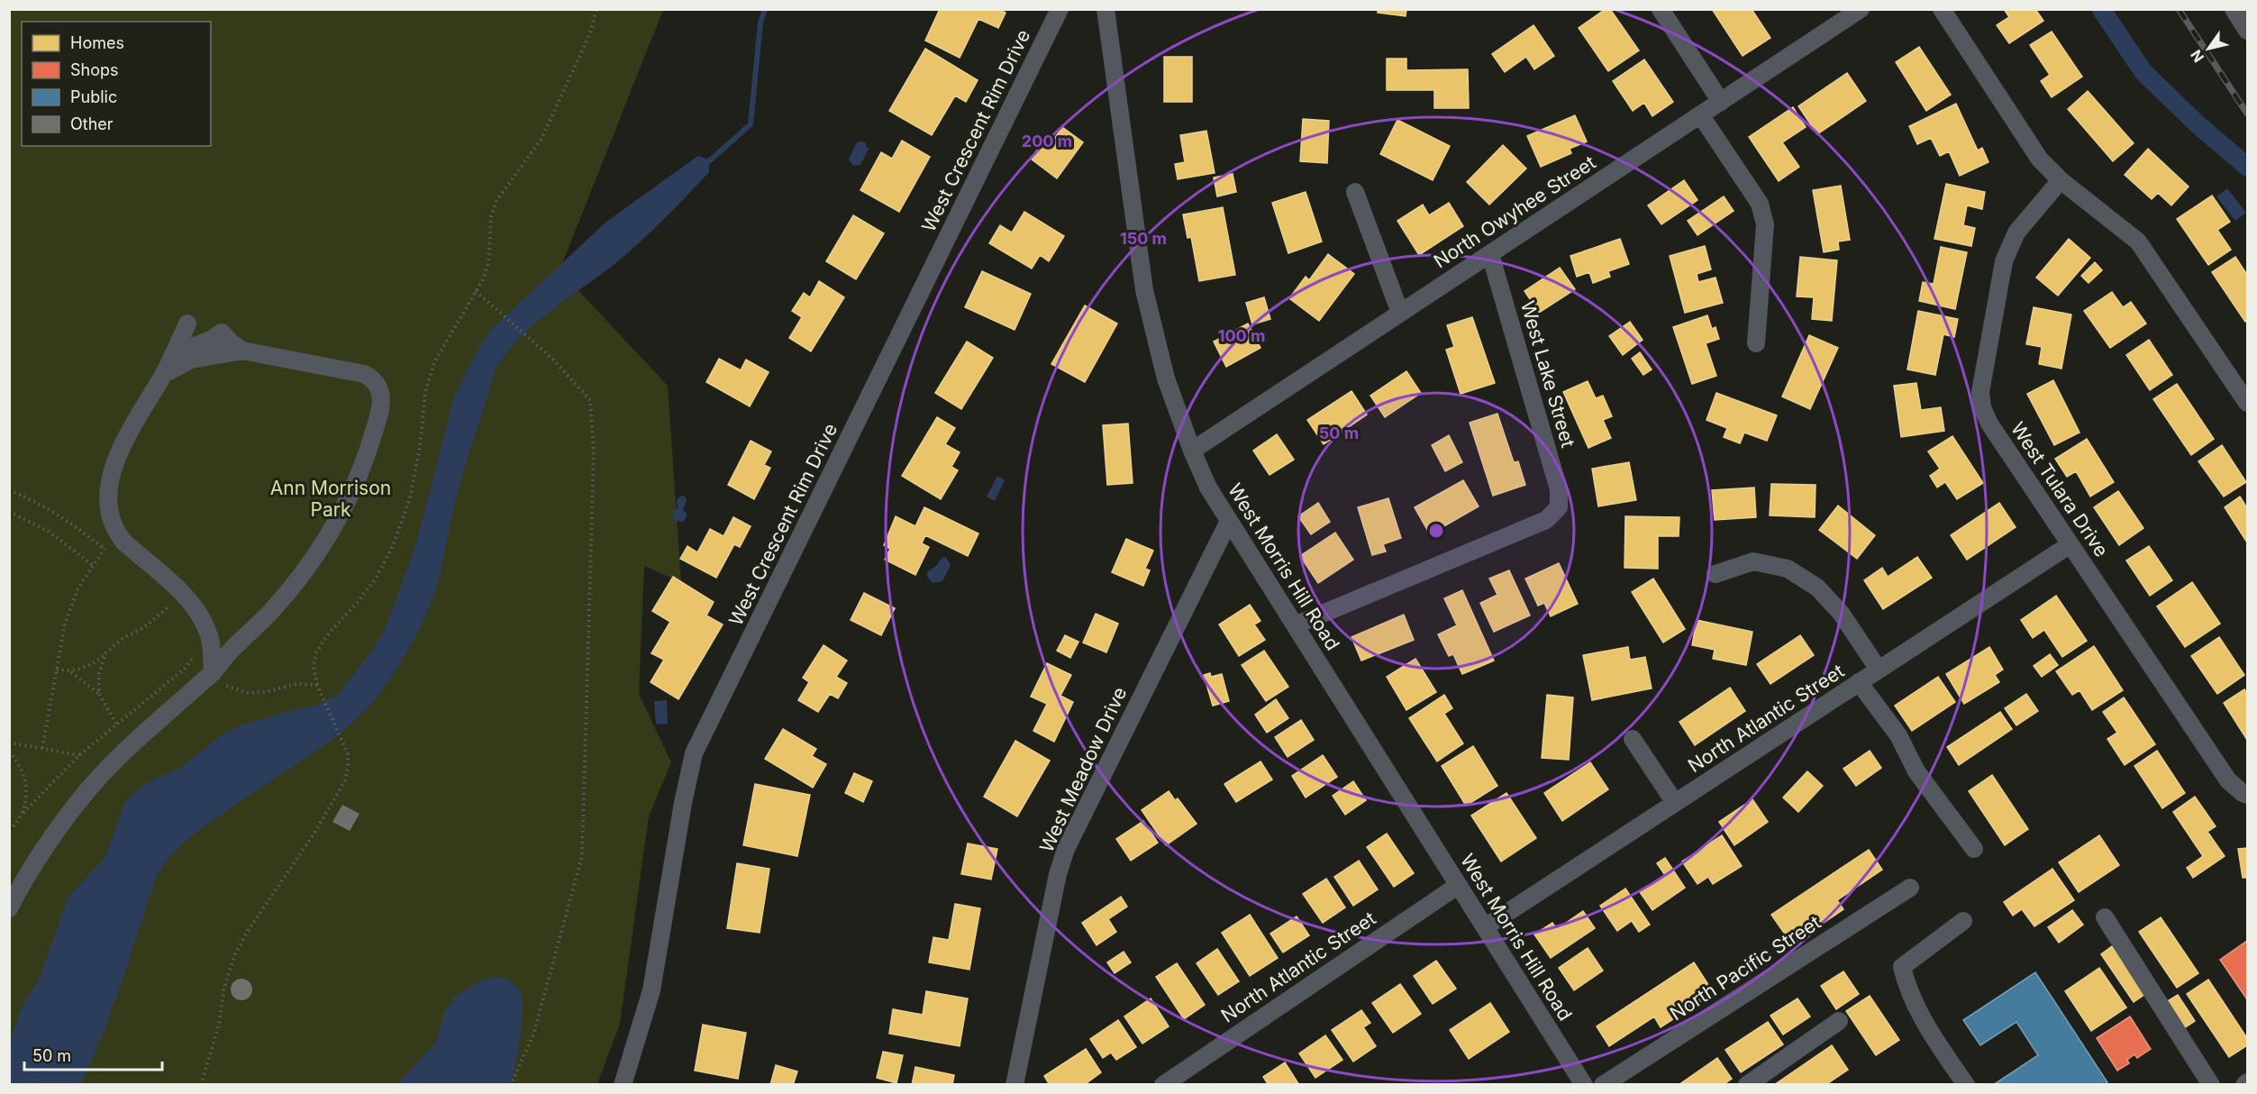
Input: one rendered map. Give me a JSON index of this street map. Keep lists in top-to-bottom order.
{
  "streets": {
    "street": [
      "West Crescent Rim Drive",
      "North Owyhee Street",
      "West Lake Street",
      "West Tulara Drive",
      "West Morris Hill Road",
      "North Atlantic Street",
      "West Meadow Drive",
      "North Pacific Street"
    ]
  },
  "crossings": [
    ["North Owyhee Street", "West Lake Street"],
    ["North Owyhee Street", "West Morris Hill Road"],
    ["West Lake Street", "West Morris Hill Road"],
    ["West Tulara Drive", "North Atlantic Street"],
    ["West Morris Hill Road", "North Atlantic Street"],
    ["West Morris Hill Road", "West Meadow Drive"]
  ],
  "parks": ["Ann Morrison Park"],
  "legend": [
    "Homes",
    "Shops",
    "Public",
    "Other"
  ],
  "scale_bar": "50 m",
  "north": "bottom left",
  "rings": [
    "200 m",
    "150 m",
    "100 m",
    "50 m"
  ]
}
